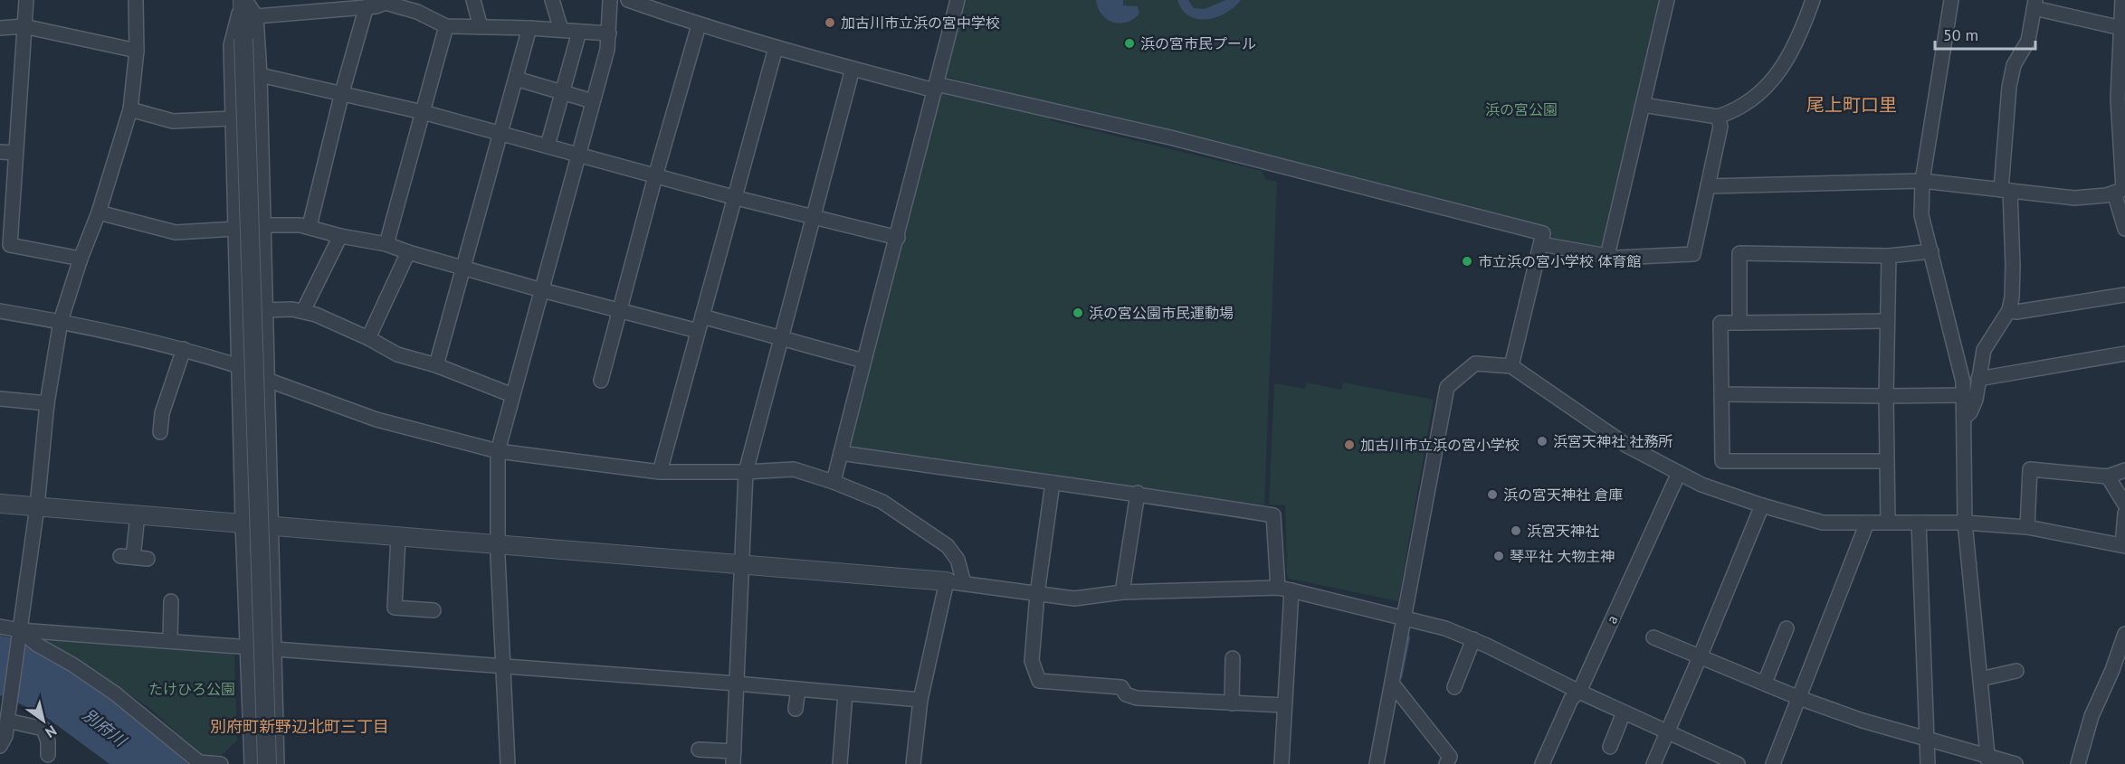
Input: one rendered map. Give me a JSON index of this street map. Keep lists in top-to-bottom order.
{
  "streets": {
    "street": ["a"]
  },
  "districts": ["尾上町口里", "別府町新野辺北町三丁目"],
  "water": ["別府川"],
  "parks": ["浜の宮公園", "たけひろ公園"],
  "places": [
    "加古川市立浜の宮中学校",
    "浜の宮市民プール",
    "市立浜の宮小学校 体育館",
    "浜の宮公園市民運動場",
    "浜宮天神社 社務所",
    "加古川市立浜の宮小学校",
    "浜の宮天神社 倉庫",
    "浜宮天神社",
    "琴平社 大物主神"
  ],
  "scale_bar": "50 m",
  "north": "bottom right"
}
